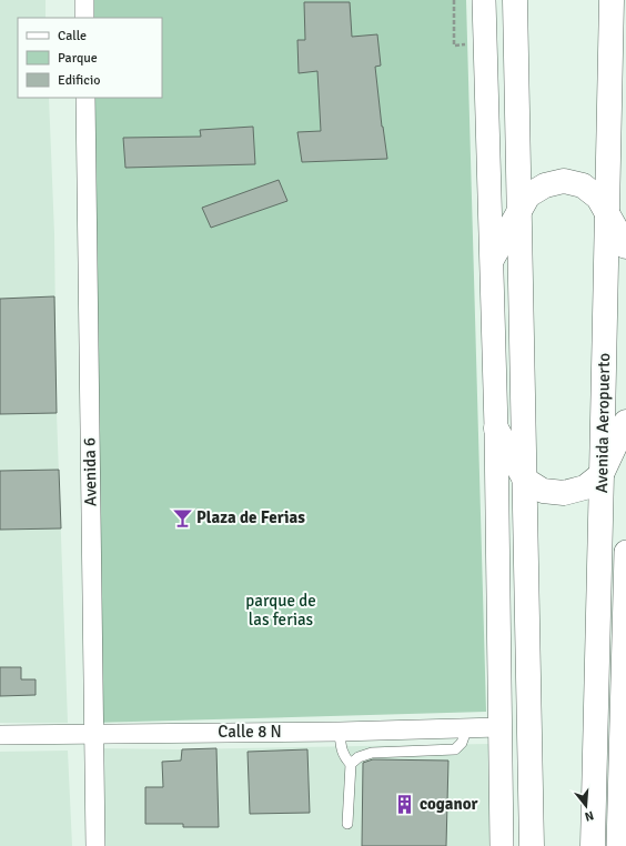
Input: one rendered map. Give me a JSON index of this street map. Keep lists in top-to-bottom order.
{
  "streets": {
    "main road": ["Avenida Aeropuerto"],
    "street": ["Avenida 6", "Calle 8 N"]
  },
  "crossings": [
    ["Avenida 6", "Calle 8 N"]
  ],
  "parks": ["parque de las ferias"],
  "places": {
    "bar": ["Plaza de Ferias"],
    "building": ["coganor"]
  },
  "legend": ["Calle", "Parque", "Edificio"],
  "north": "bottom"
}
